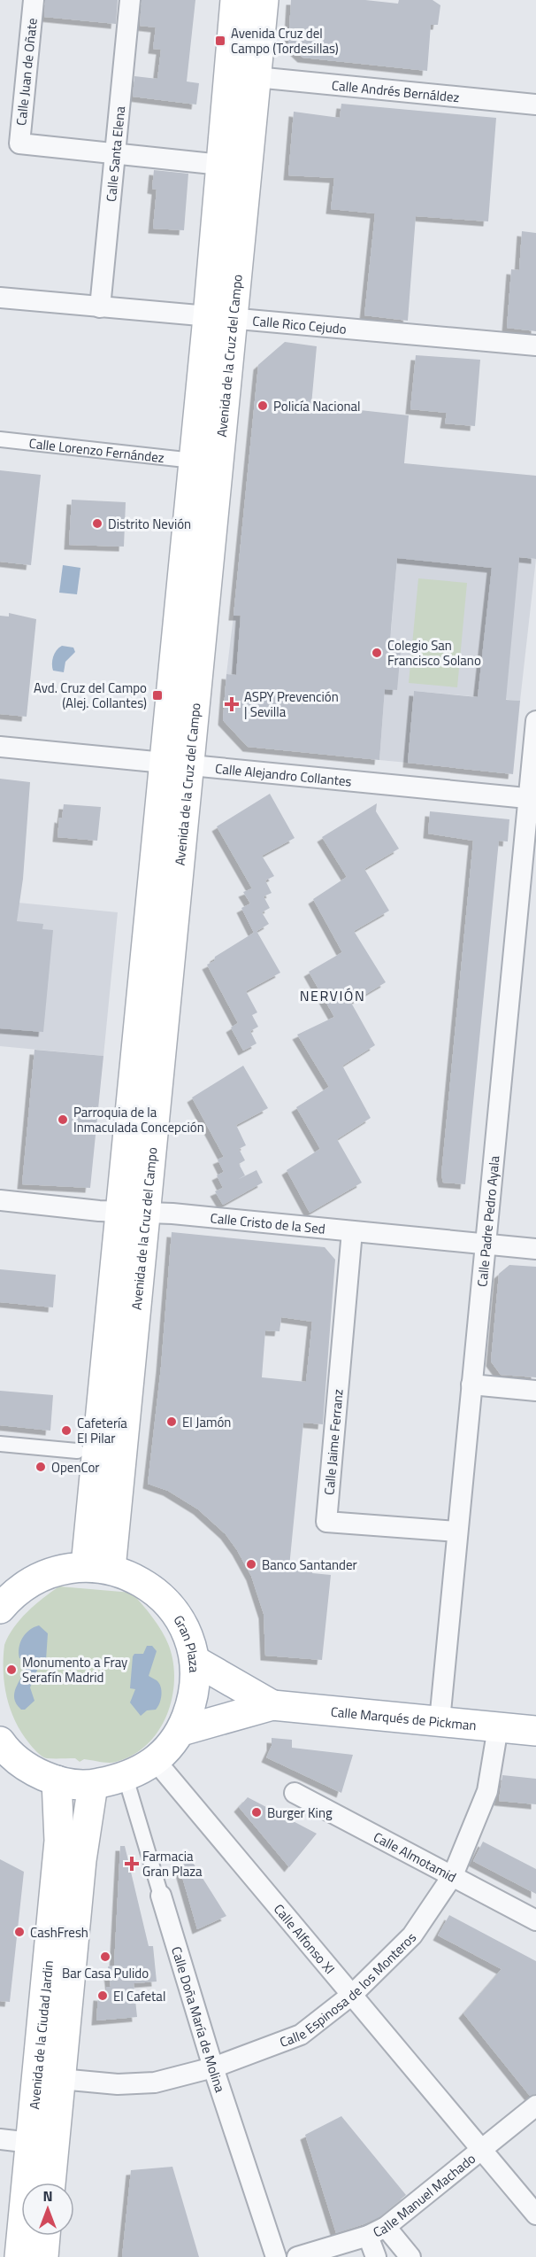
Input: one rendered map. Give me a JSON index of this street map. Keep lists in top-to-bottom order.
{
  "streets": {
    "main road": [
      "Avenida de la Cruz del Campo",
      "Gran Plaza",
      "Calle Marqués de Pickman",
      "Avenida de la Ciudad Jardin"
    ],
    "street": [
      "Calle Juan de Oñate",
      "Calle Andrés Bernáldez",
      "Calle Santa Elena",
      "Calle Rico Cejudo",
      "Calle Lorenzo Fernández",
      "Calle Alejandro Collantes",
      "Calle Padre Pedro Ayala",
      "Calle Cristo de la Sed",
      "Calle Jaime Ferranz",
      "Calle Almotamid",
      "Calle Alfonso XI",
      "Calle Espinosa de los Monteros",
      "Calle Doña María de Molina",
      "Calle Manuel Machado"
    ]
  },
  "crossings": [
    ["Calle Juan de Oñate", "Calle Santa Elena"],
    ["Calle Andrés Bernáldez", "Avenida de la Cruz del Campo"],
    ["Calle Santa Elena", "Calle Rico Cejudo"],
    ["Calle Rico Cejudo", "Avenida de la Cruz del Campo"],
    ["Avenida de la Cruz del Campo", "Calle Lorenzo Fernández"],
    ["Avenida de la Cruz del Campo", "Calle Alejandro Collantes"],
    ["Avenida de la Cruz del Campo", "Calle Cristo de la Sed"],
    ["Avenida de la Cruz del Campo", "Gran Plaza"],
    ["Calle Alejandro Collantes", "Calle Padre Pedro Ayala"],
    ["Calle Padre Pedro Ayala", "Calle Cristo de la Sed"],
    ["Calle Padre Pedro Ayala", "Calle Jaime Ferranz"],
    ["Calle Padre Pedro Ayala", "Calle Marqués de Pickman"],
    ["Calle Cristo de la Sed", "Calle Jaime Ferranz"],
    ["Gran Plaza", "Calle Alfonso XI"],
    ["Gran Plaza", "Calle Doña María de Molina"],
    ["Gran Plaza", "Avenida de la Ciudad Jardin"],
    ["Calle Marqués de Pickman", "Calle Espinosa de los Monteros"],
    ["Calle Almotamid", "Calle Espinosa de los Monteros"],
    ["Calle Alfonso XI", "Calle Espinosa de los Monteros"],
    ["Calle Alfonso XI", "Calle Manuel Machado"],
    ["Calle Espinosa de los Monteros", "Calle Doña María de Molina"],
    ["Calle Espinosa de los Monteros", "Avenida de la Ciudad Jardin"]
  ],
  "districts": ["NERVIÓN"],
  "places": {
    "transit": ["Avenida Cruz del Campo (Tordesillas)", "Avd. Cruz del Campo (Alej. Collantes)"],
    "other": [
      "Policía Nacional",
      "Distrito Nevión",
      "Colegio San Francisco Solano",
      "Parroquia de la Inmaculada Concepción",
      "El Jamón",
      "Cafetería El Pilar",
      "OpenCor",
      "Banco Santander",
      "Monumento a Fray Serafín Madrid",
      "Burger King",
      "CashFresh",
      "Bar Casa Pulido",
      "El Cafetal"
    ],
    "health": ["ASPY Prevención | Sevilla", "Farmacia Gran Plaza"]
  },
  "north": "top"
}
